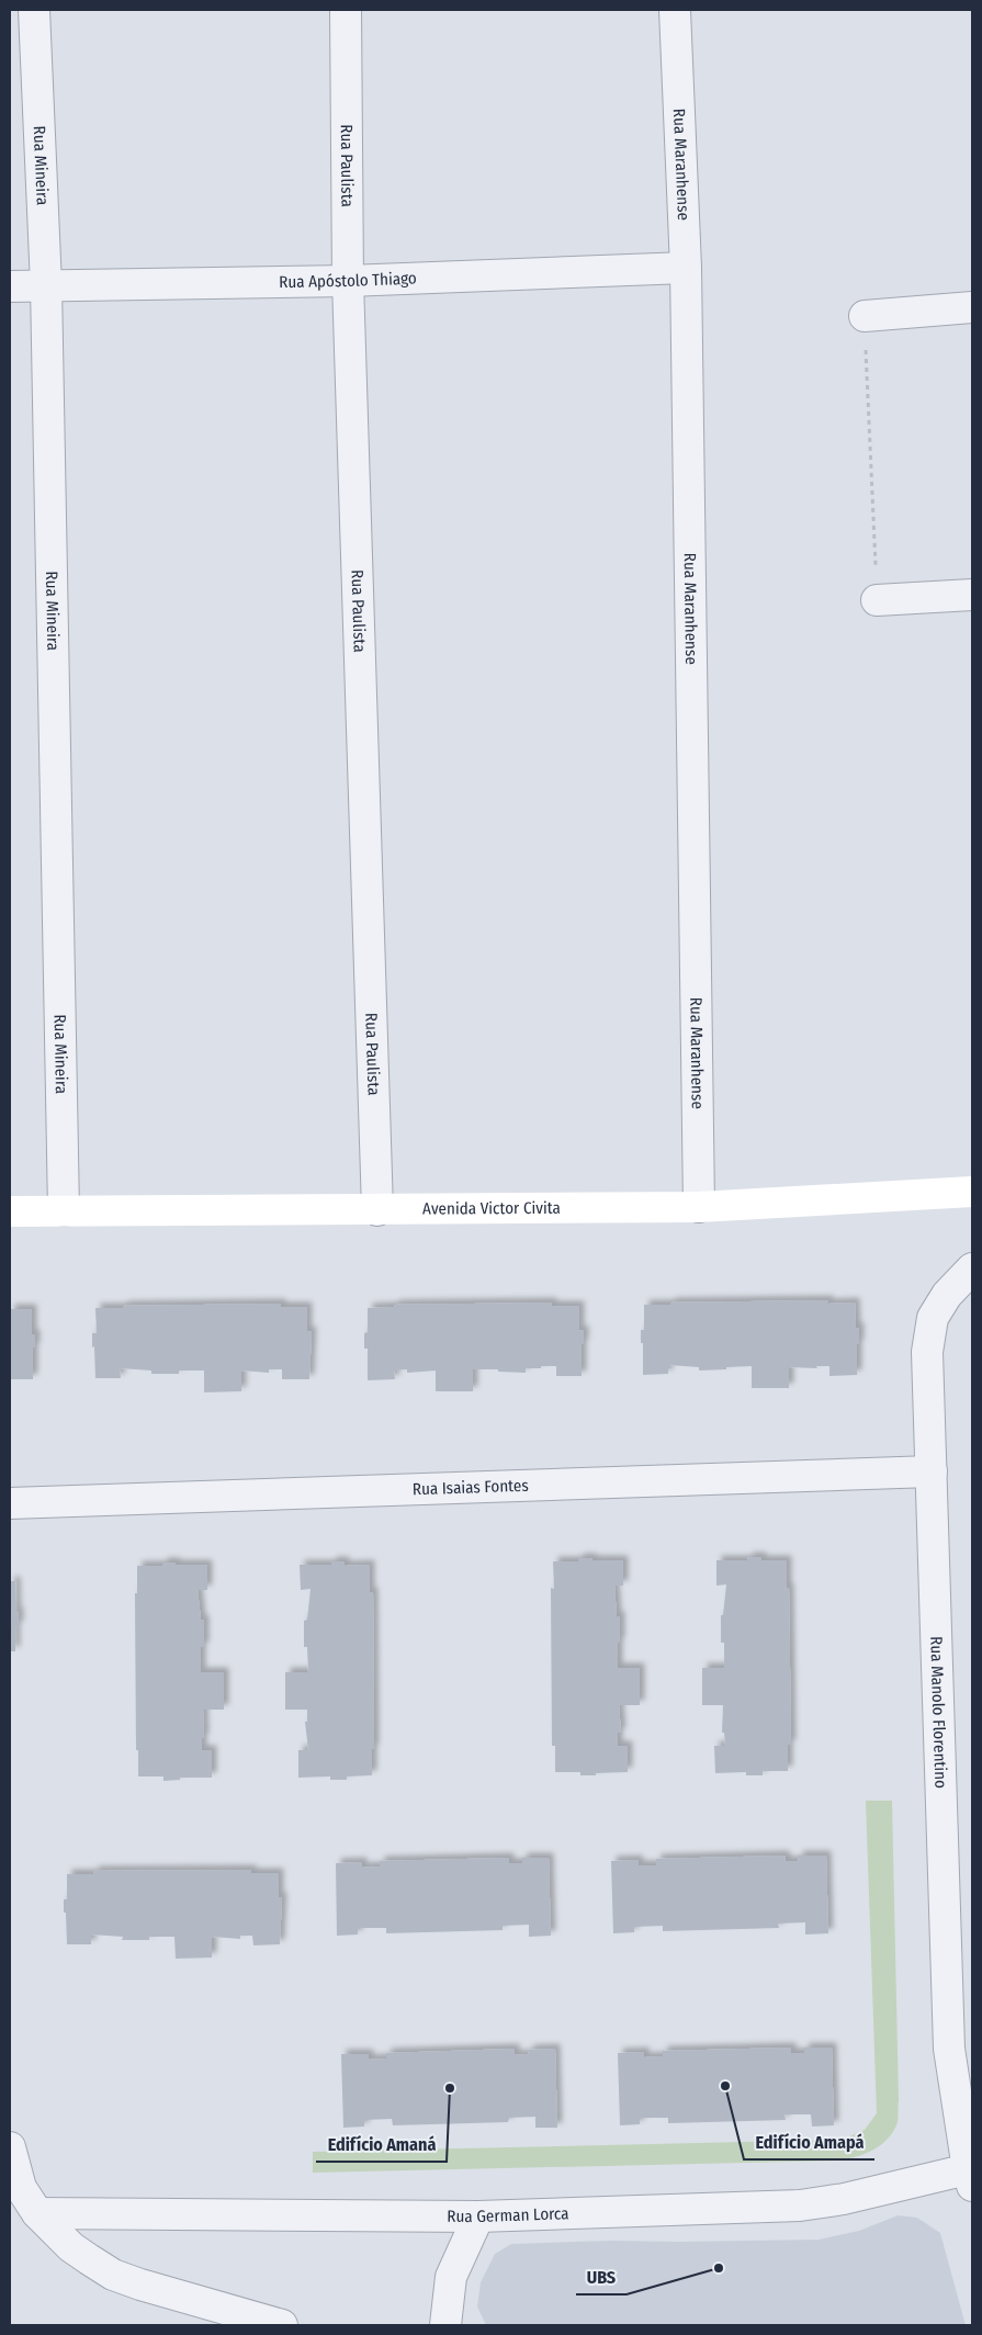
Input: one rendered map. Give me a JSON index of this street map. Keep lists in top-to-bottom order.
{
  "streets": {
    "main road": ["Avenida Victor Civita"],
    "street": [
      "Rua Maranhense",
      "Rua Mineira",
      "Rua Paulista",
      "Rua Apóstolo Thiago",
      "Rua Isaias Fontes",
      "Rua Manolo Florentino",
      "Rua German Lorca"
    ]
  },
  "crossings": [
    ["Rua Maranhense", "Rua Apóstolo Thiago"],
    ["Rua Maranhense", "Avenida Victor Civita"],
    ["Rua Mineira", "Rua Apóstolo Thiago"],
    ["Rua Mineira", "Avenida Victor Civita"],
    ["Rua Paulista", "Rua Apóstolo Thiago"],
    ["Rua Paulista", "Avenida Victor Civita"],
    ["Rua Isaias Fontes", "Rua Manolo Florentino"],
    ["Rua Manolo Florentino", "Rua German Lorca"]
  ],
  "places": ["Edifício Amapá", "Edifício Amaná", "UBS"]
}
